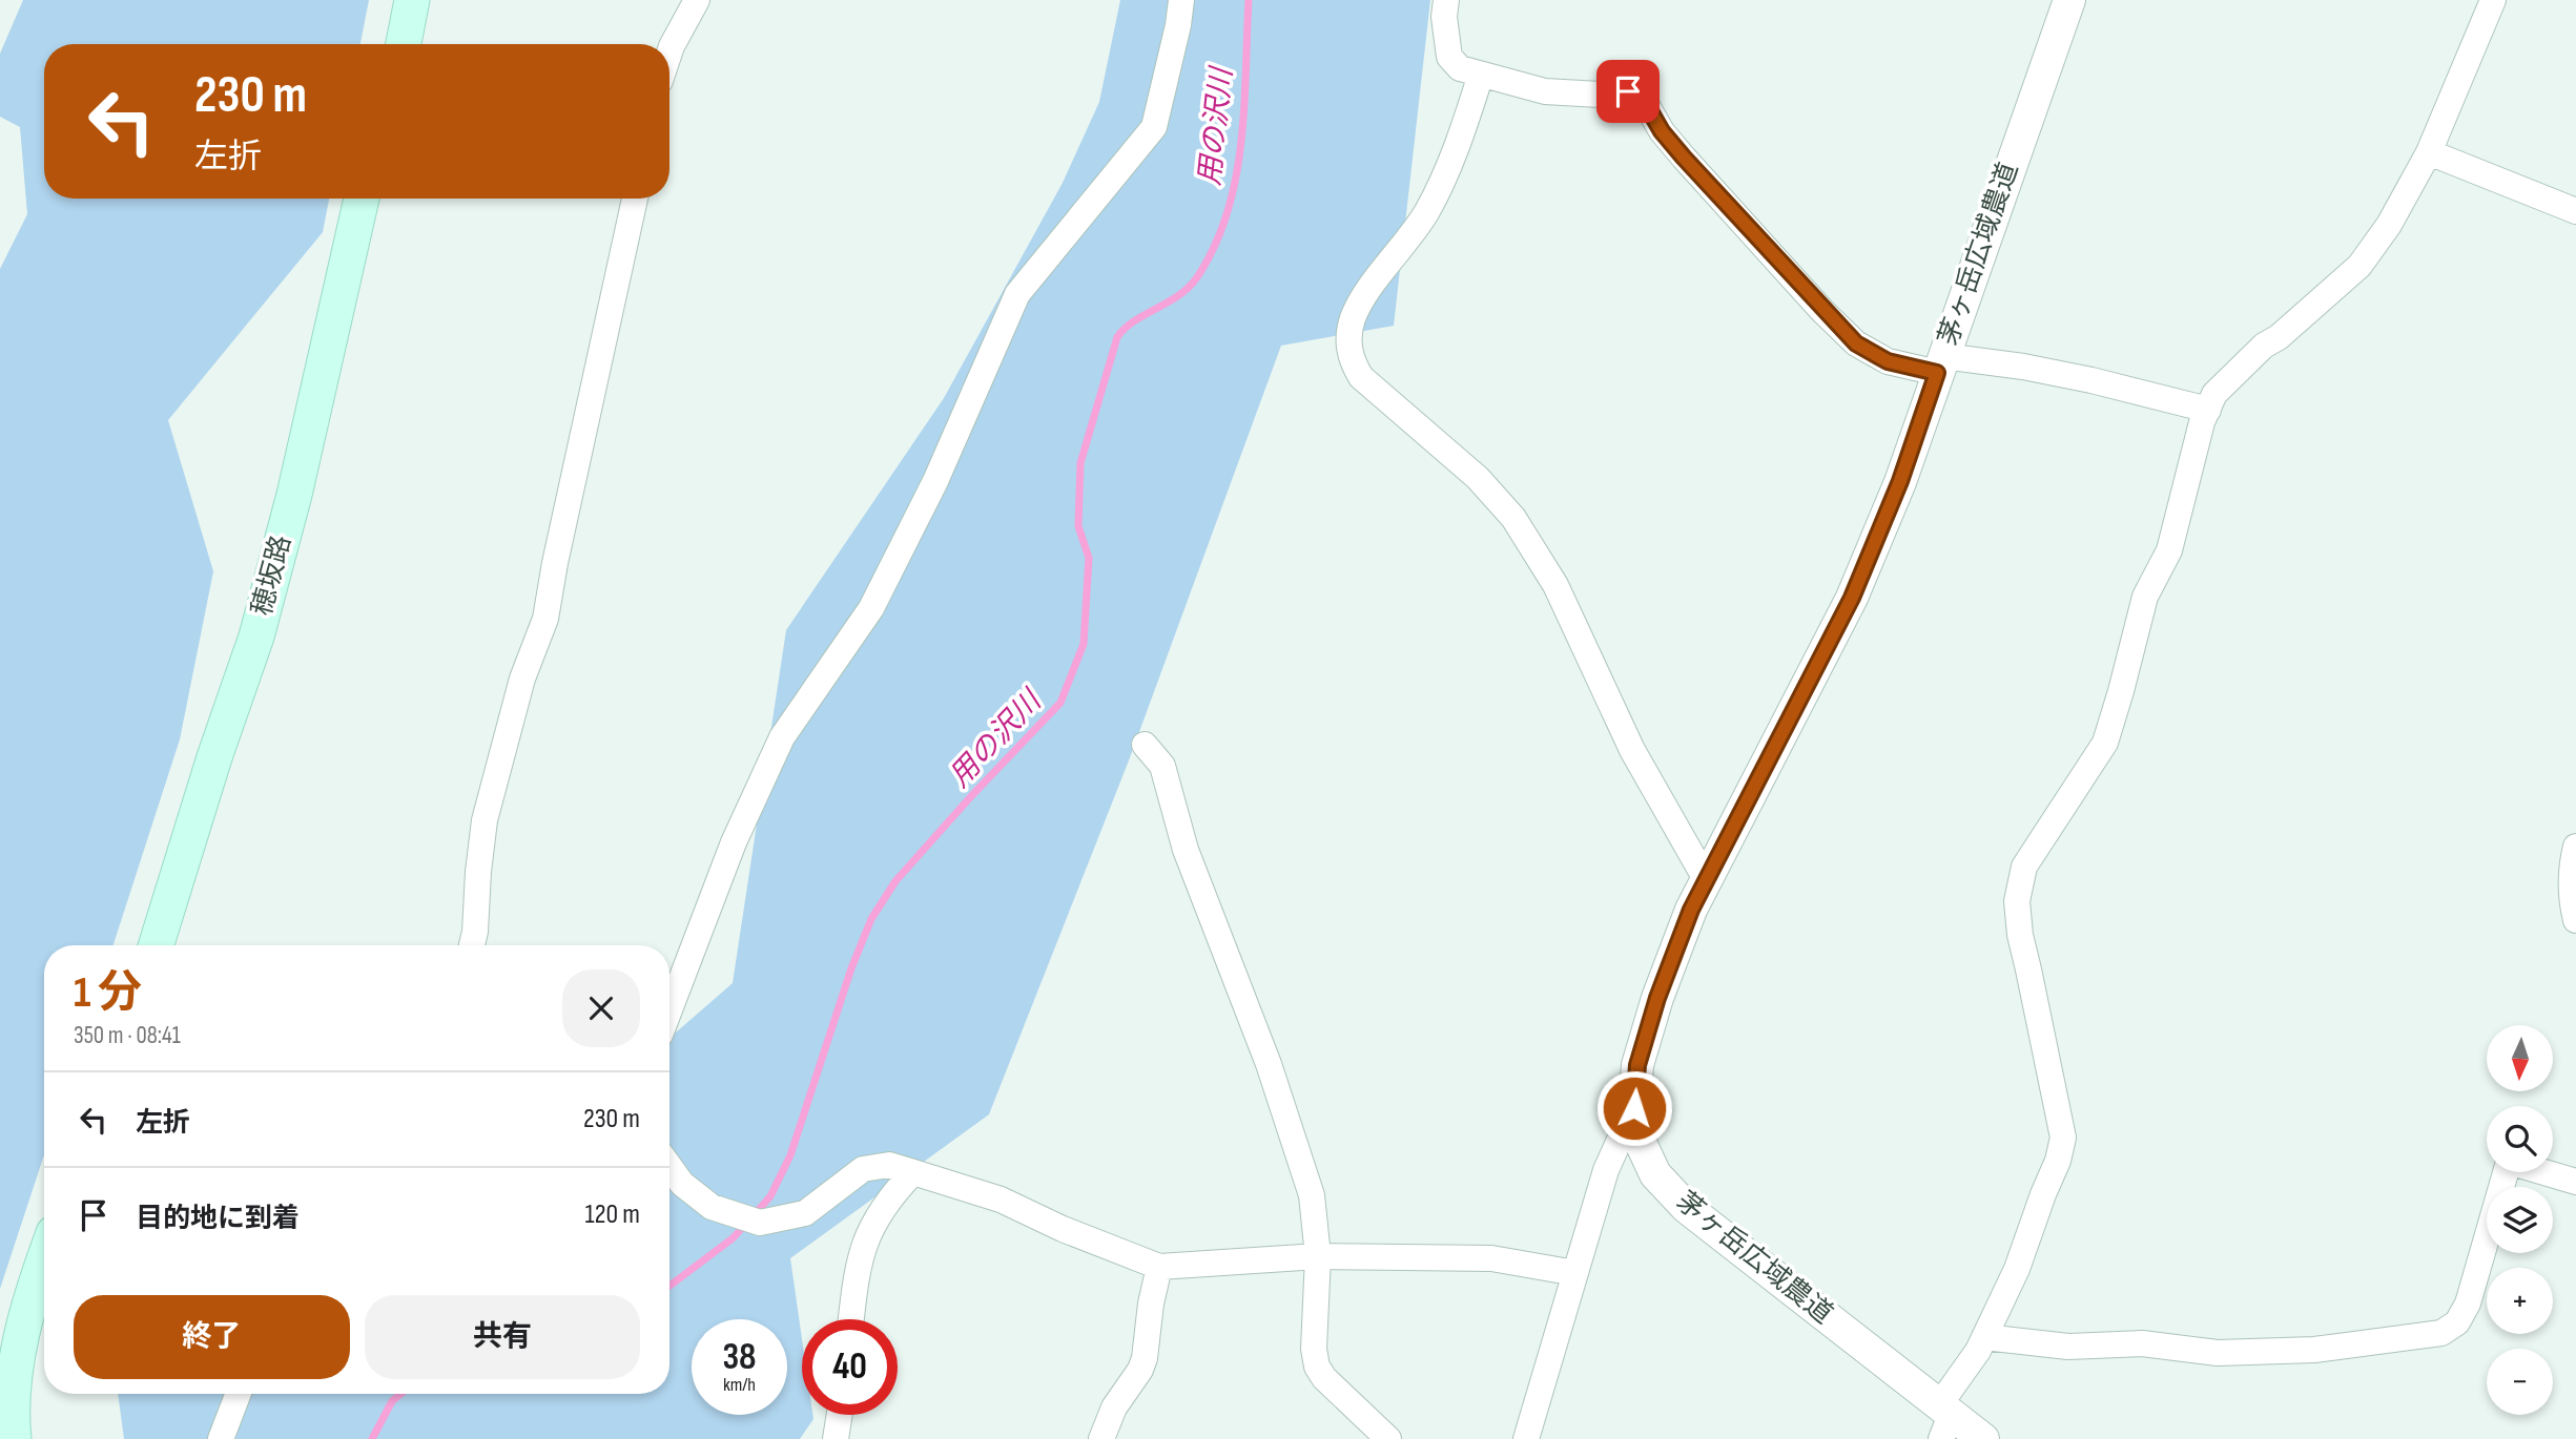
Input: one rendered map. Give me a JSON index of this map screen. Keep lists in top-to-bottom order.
{
  "streets": {
    "main road": ["穂坂路"],
    "street": ["茅ヶ岳広域農道"]
  },
  "water": ["用の沢川"],
  "north": "bottom",
  "page": {
    "turn": ["230 m", "左折"],
    "heading": ["1 分", "350 m · 08:41"],
    "map_buttons": ["+", "−"],
    "list": [
      {
        "name": "左折",
        "value": "230 m"
      },
      {
        "name": "目的地に到着",
        "value": "120 m"
      }
    ],
    "buttons": ["終了", "共有"],
    "speed": "38 km/h",
    "limit": "40"
  }
}
